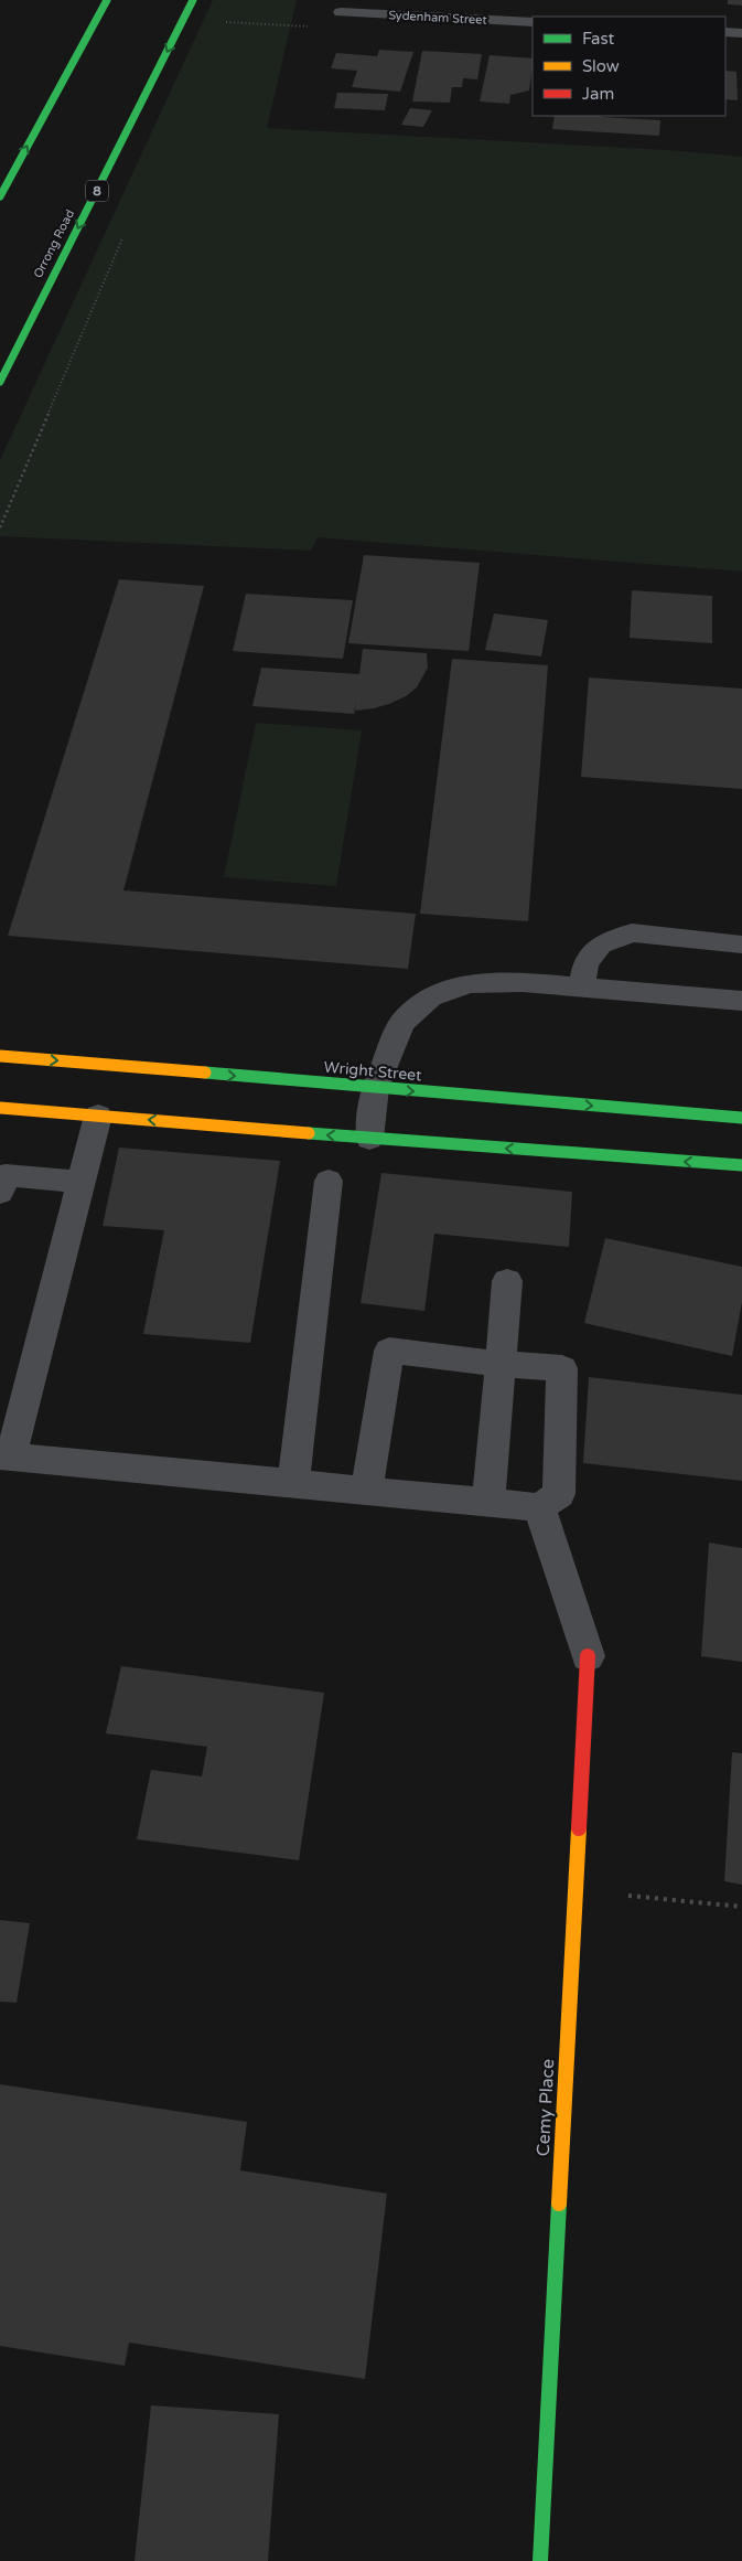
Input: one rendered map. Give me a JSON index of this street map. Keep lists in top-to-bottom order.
{
  "streets": {
    "main road": [
      "8",
      "Orrong Road",
      "Wright Street",
      "Cemy Place"
    ],
    "street": ["Sydenham Street"]
  },
  "legend": ["Fast", "Slow", "Jam"]
}
